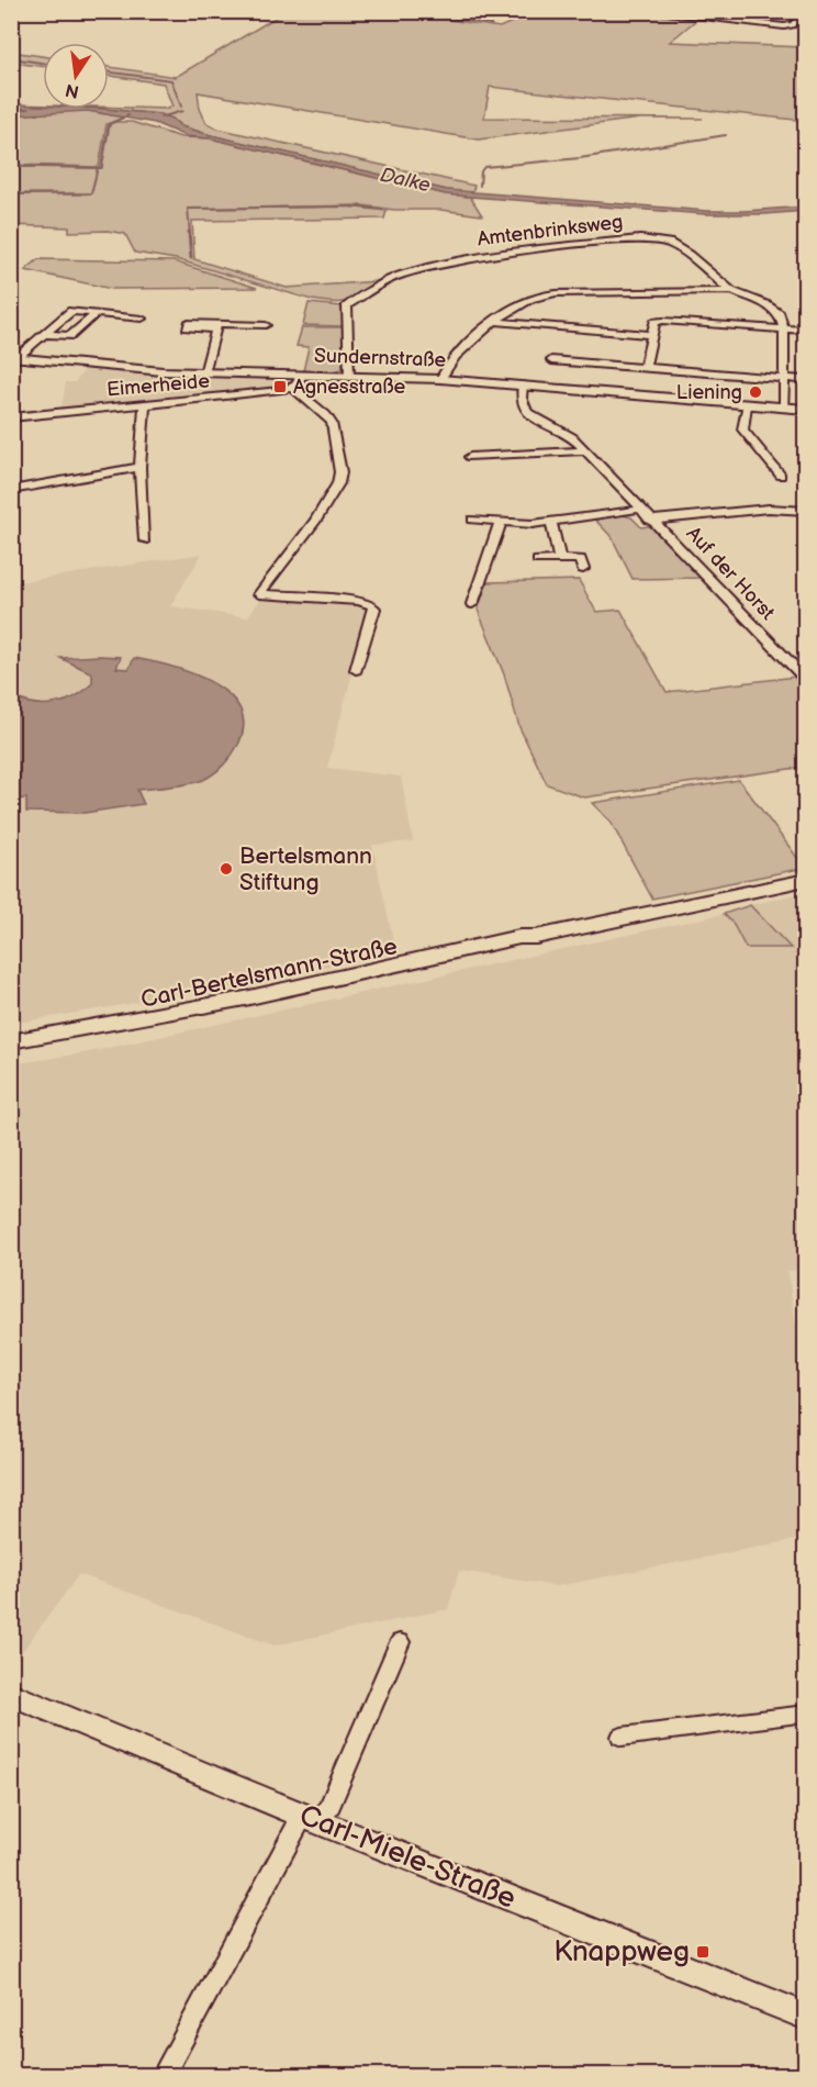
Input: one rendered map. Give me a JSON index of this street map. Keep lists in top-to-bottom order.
{
  "streets": {
    "main road": ["Carl-Bertelsmann-Straße"],
    "street": [
      "Amtenbrinksweg",
      "Sundernstraße",
      "Eimerheide",
      "Auf der Horst",
      "Carl-Miele-Straße"
    ]
  },
  "crossings": [
    ["Amtenbrinksweg", "Sundernstraße"],
    ["Sundernstraße", "Auf der Horst"]
  ],
  "water": ["Dalke"],
  "places": {
    "transit": ["Agnesstraße", "Knappweg"],
    "other": ["Liening", "Bertelsmann Stiftung"]
  },
  "north": "bottom"
}
